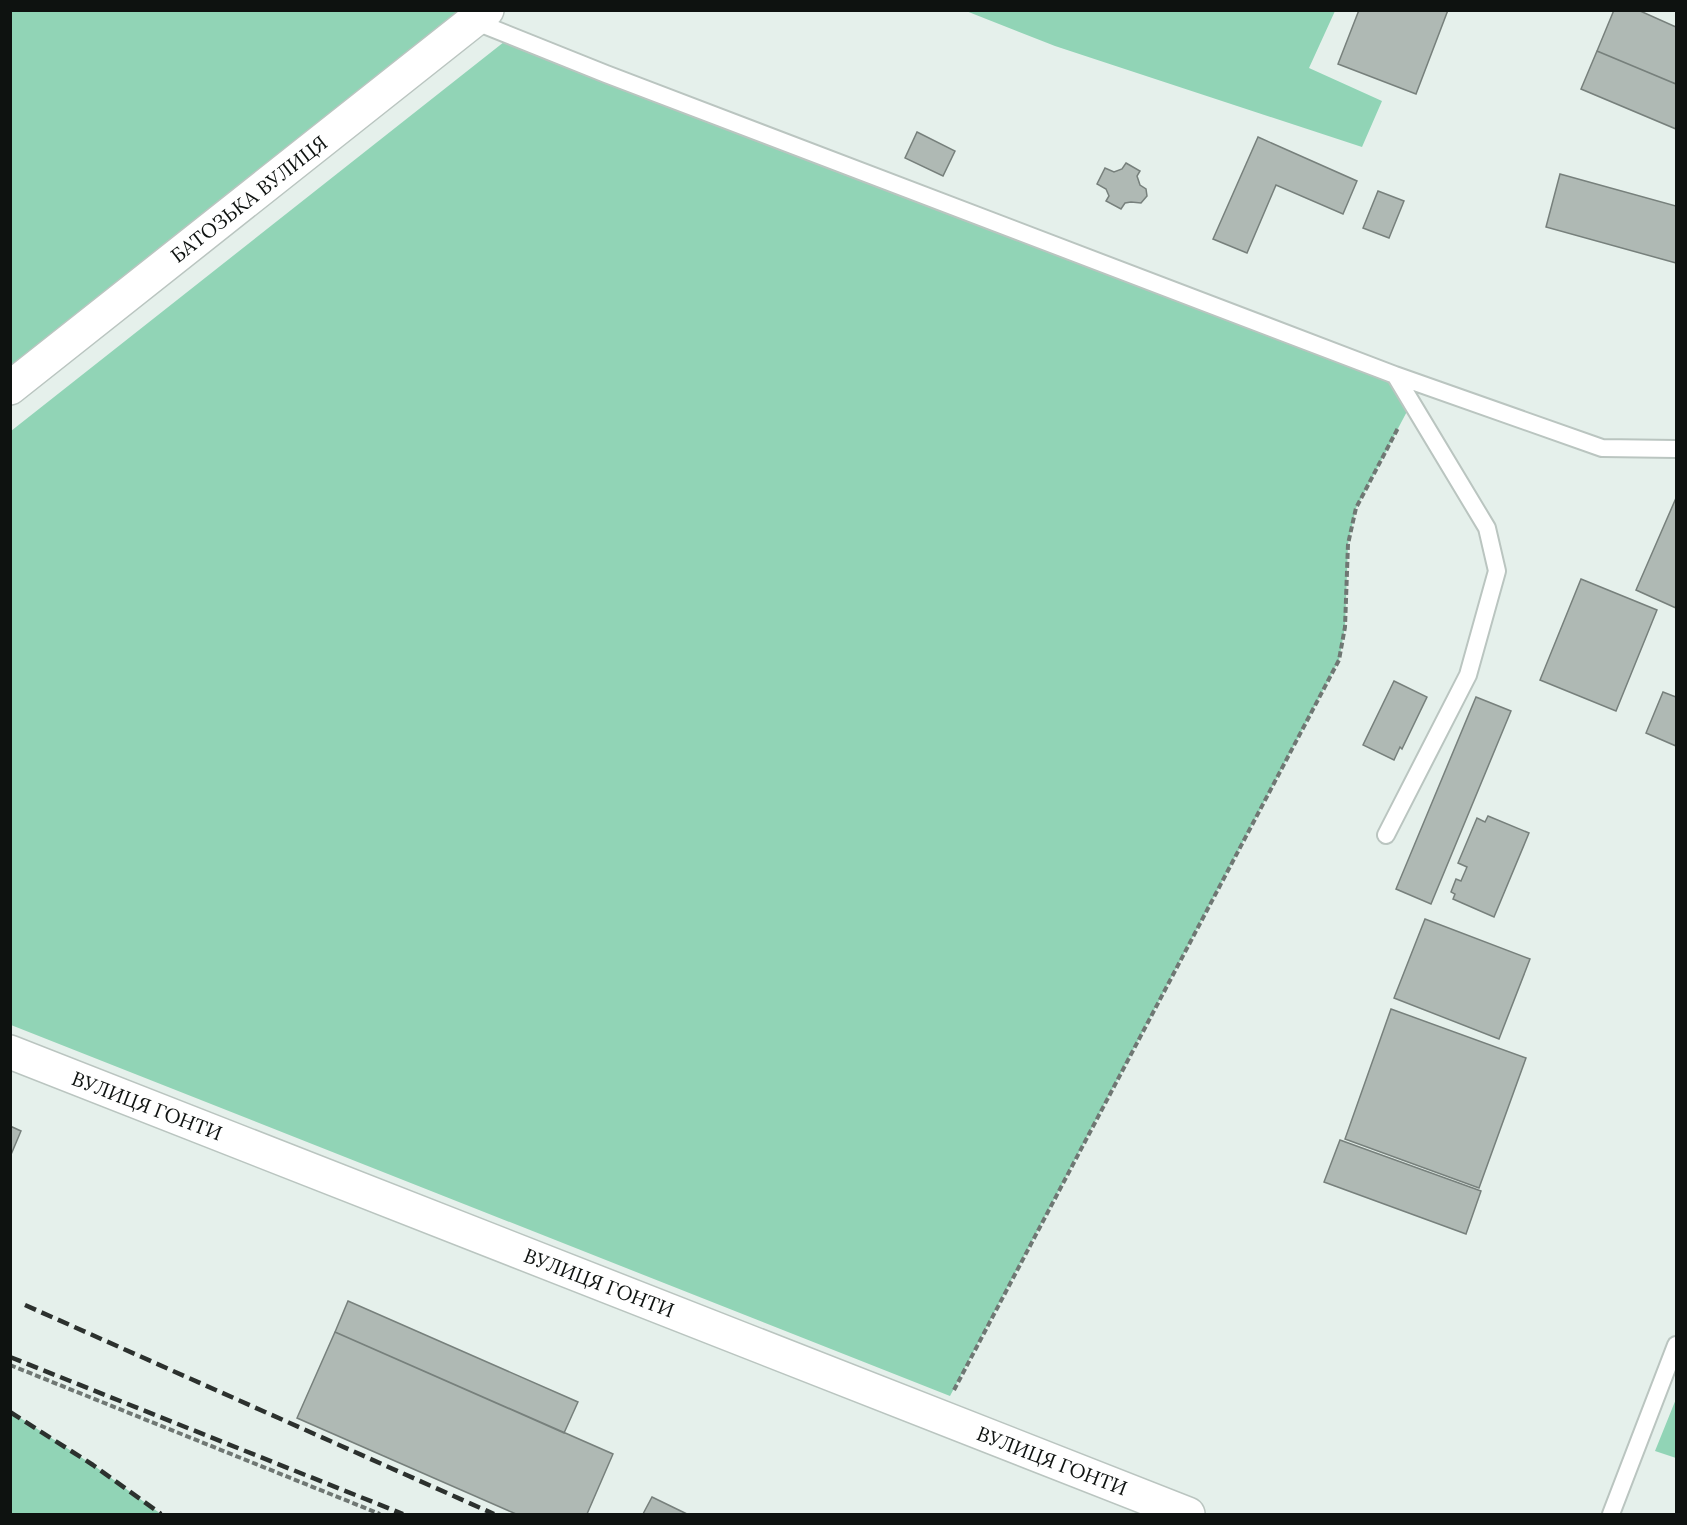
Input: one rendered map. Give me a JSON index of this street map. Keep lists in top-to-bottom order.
{
  "streets": {
    "street": ["БАТОЗЬКА ВУЛИЦЯ", "ВУЛИЦЯ ГОНТИ"]
  }
}
